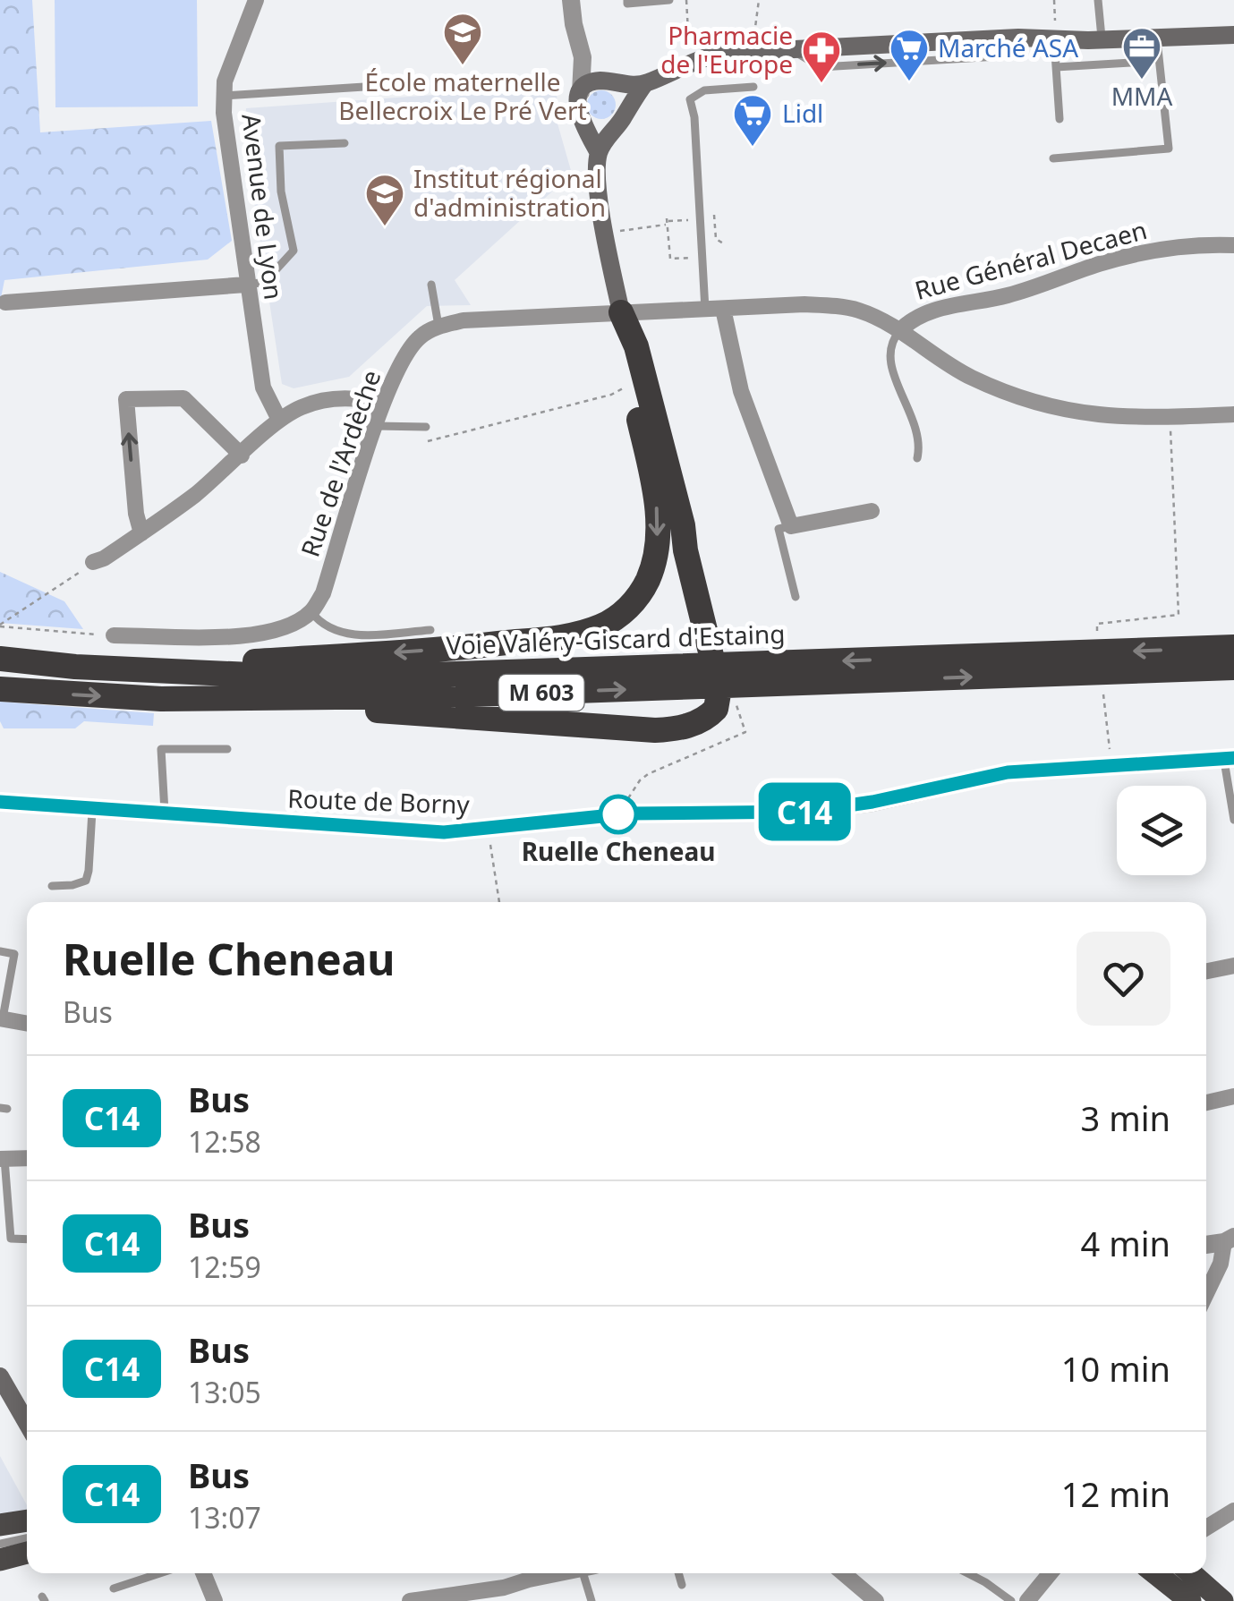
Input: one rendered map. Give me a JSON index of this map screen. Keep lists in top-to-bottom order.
{
  "streets": {
    "highway": ["Voie Valéry-Giscard d'Estaing", "M 603"],
    "street": [
      "Avenue de Lyon",
      "Rue Général Decaen",
      "Rue de l'Ardèche",
      "Route de Borny"
    ]
  },
  "places": {
    "school or university": ["École maternelle Bellecroix Le Pré Vert", "Institut régional d'administration"],
    "office": ["MMA"],
    "supermarket": ["Marché ASA", "Lidl"],
    "pharmacy": ["Pharmacie de l'Europe"],
    "other": ["Ruelle Cheneau"]
  },
  "lines": ["bus line C14"],
  "page": {
    "on_map": "C14",
    "heading": ["Ruelle Cheneau", "Bus"],
    "list": [
      {
        "mark": "C14",
        "name": "Bus",
        "note": "12:58",
        "value": "3 min"
      },
      {
        "mark": "C14",
        "name": "Bus",
        "note": "12:59",
        "value": "4 min"
      },
      {
        "mark": "C14",
        "name": "Bus",
        "note": "13:05",
        "value": "10 min"
      },
      {
        "mark": "C14",
        "name": "Bus",
        "note": "13:07",
        "value": "12 min"
      }
    ]
  }
}
